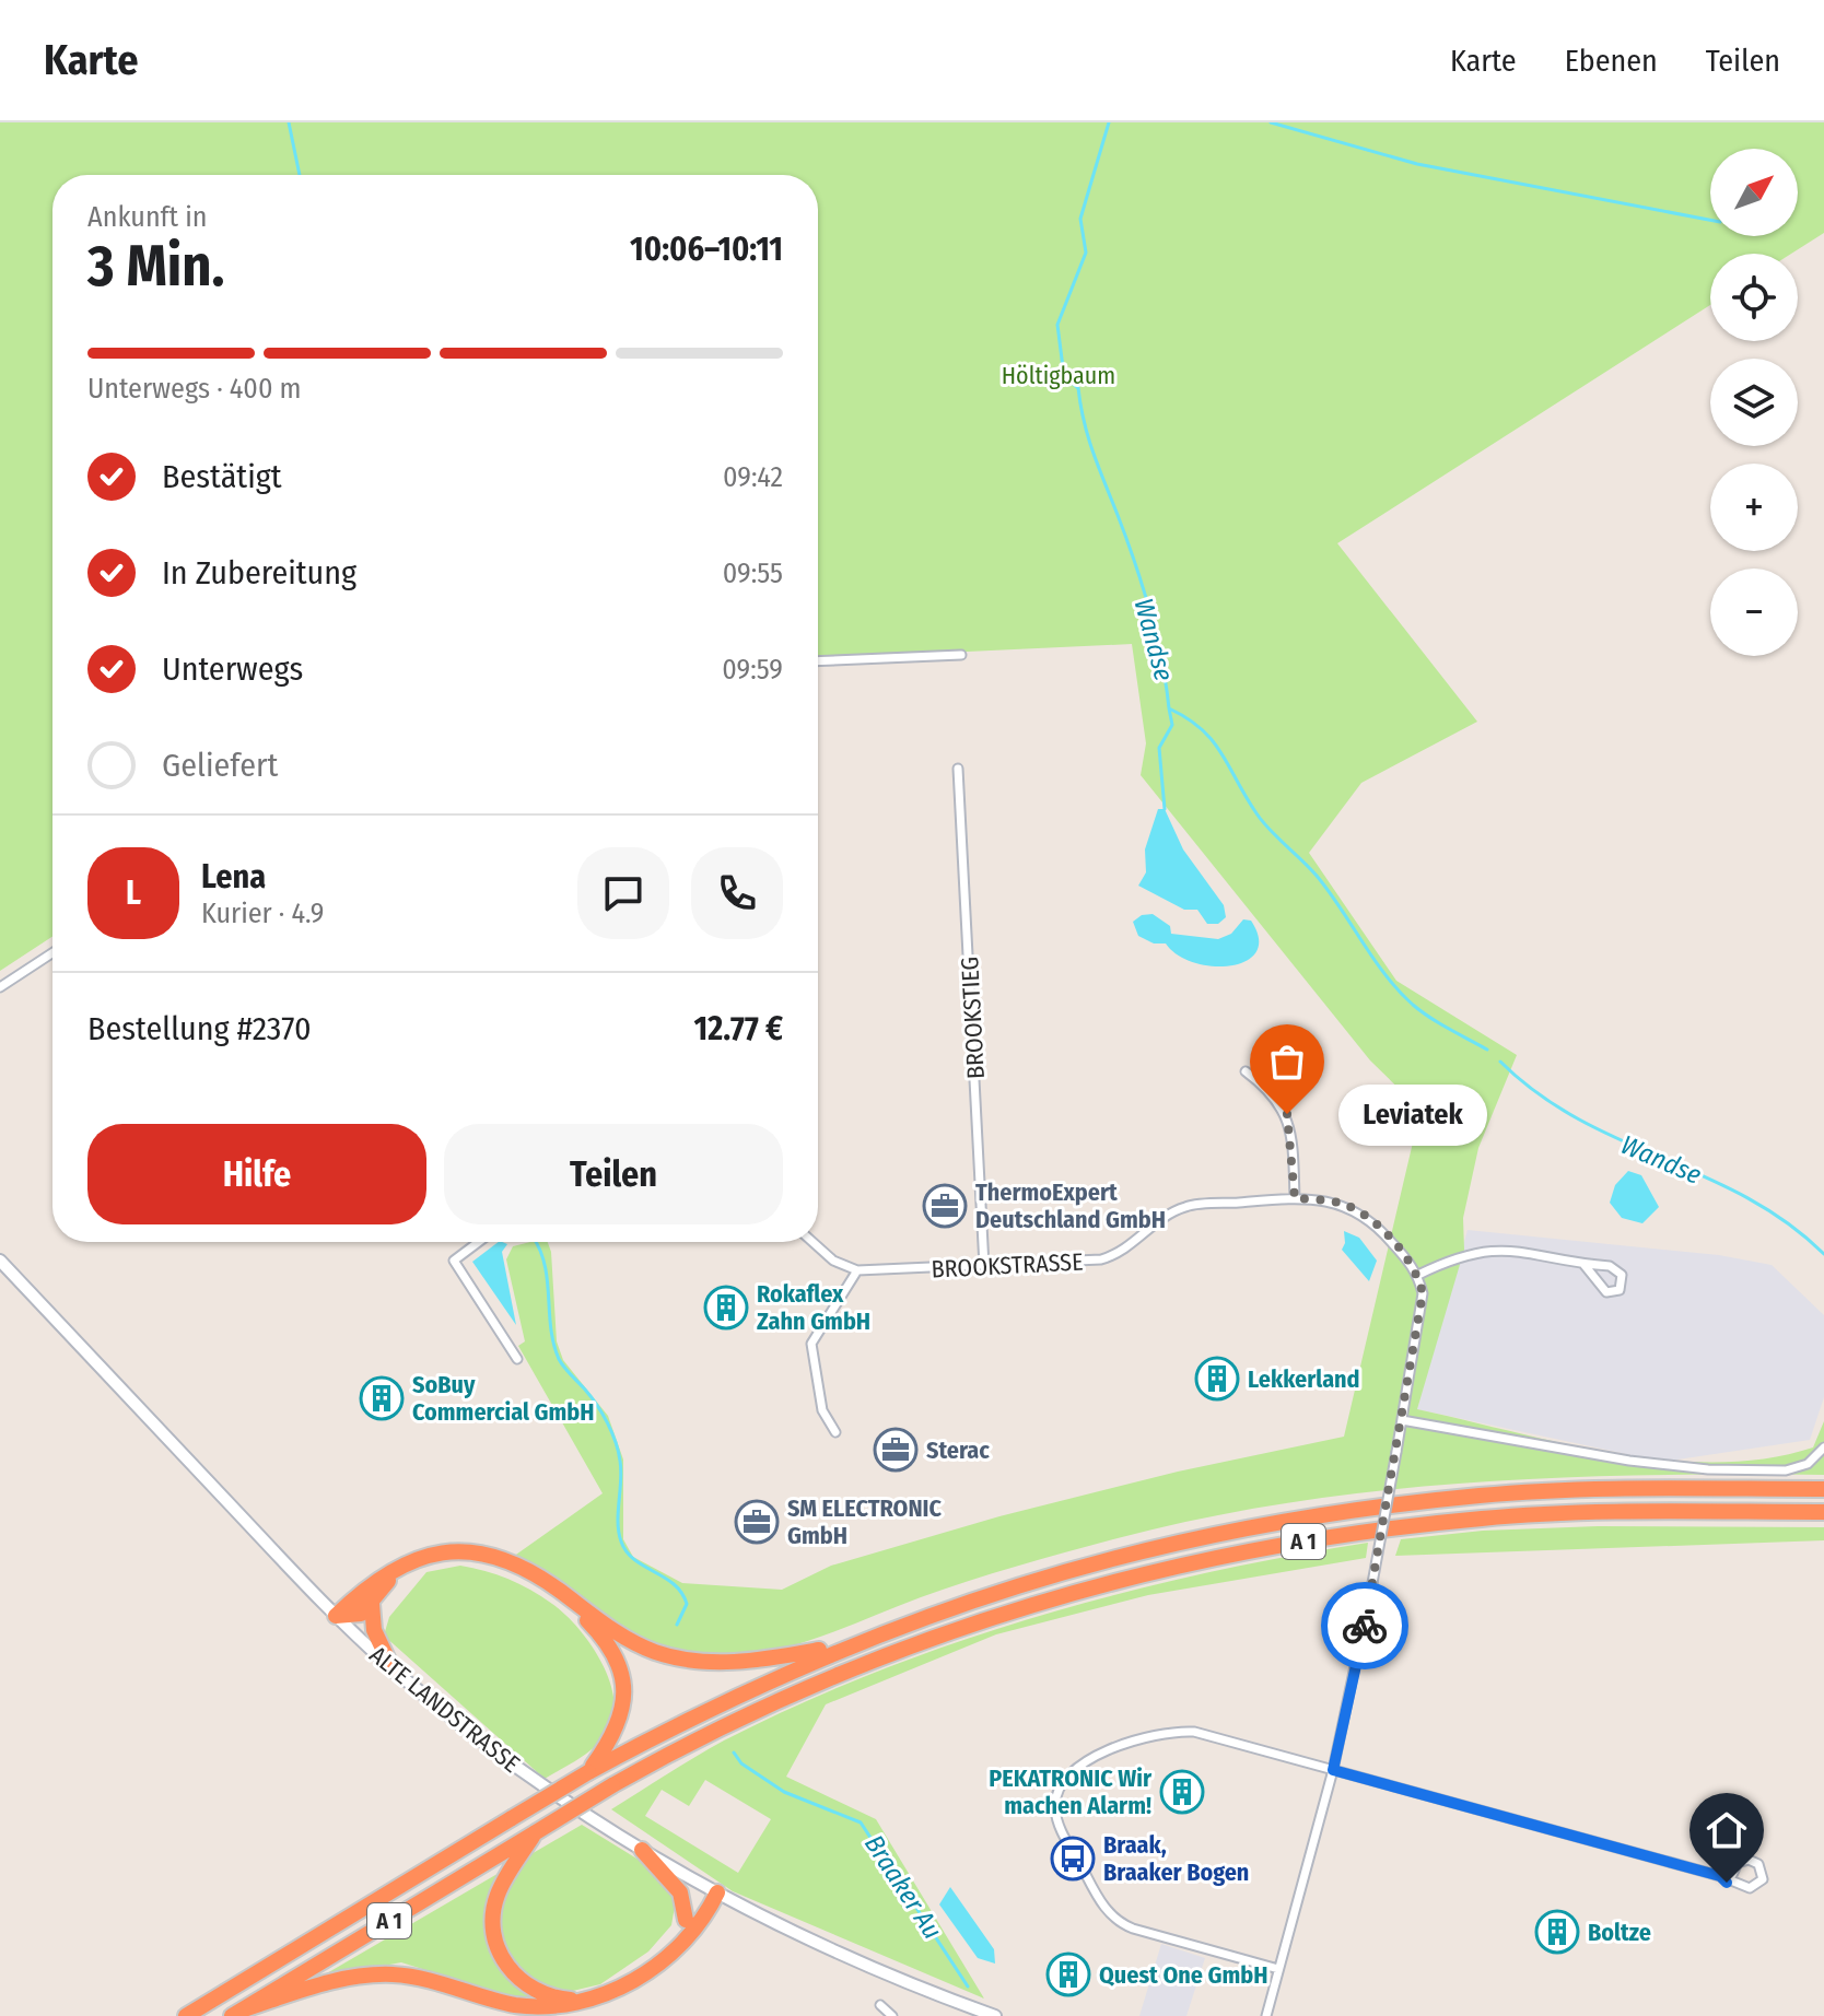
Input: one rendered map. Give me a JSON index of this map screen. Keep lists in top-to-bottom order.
{
  "streets": {
    "highway": ["A 1"],
    "main road": ["ALTE LANDSTRASSE"],
    "street": ["BROOKSTIEG", "BROOKSTRASSE"]
  },
  "crossings": [
    ["BROOKSTIEG", "BROOKSTRASSE"]
  ],
  "water": ["Wandse", "Braaker Au"],
  "parks": ["Höltigbaum"],
  "places": {
    "other": ["Leviatek"],
    "office": ["ThermoExpert Deutschland GmbH", "Sterac", "SM ELECTRONIC GmbH"],
    "building": [
      "Rokaflex Zahn GmbH",
      "Lekkerland",
      "SoBuy Commercial GmbH",
      "PEKATRONIC Wir machen Alarm!",
      "Boltze",
      "Quest One GmbH"
    ],
    "bus stop": ["Braak, Braaker Bogen"]
  },
  "north": "top right",
  "page": {
    "header": "Karte",
    "nav": ["Karte", "Ebenen", "Teilen"],
    "map_buttons": ["+", "−"],
    "heading": ["3 Min.", "Ankunft in", "10:06–10:11"],
    "panel": [
      "Lena",
      "Kurier · 4.9",
      "Bestellung #2370",
      "12.77 €"
    ],
    "bar": "Unterwegs · 400 m",
    "list": [
      ["Bestätigt", "09:42"],
      ["In Zubereitung", "09:55"],
      ["Unterwegs", "09:59"],
      "Geliefert"
    ],
    "round": "L",
    "bubble": "Leviatek",
    "buttons": ["Hilfe", "Teilen"]
  }
}
